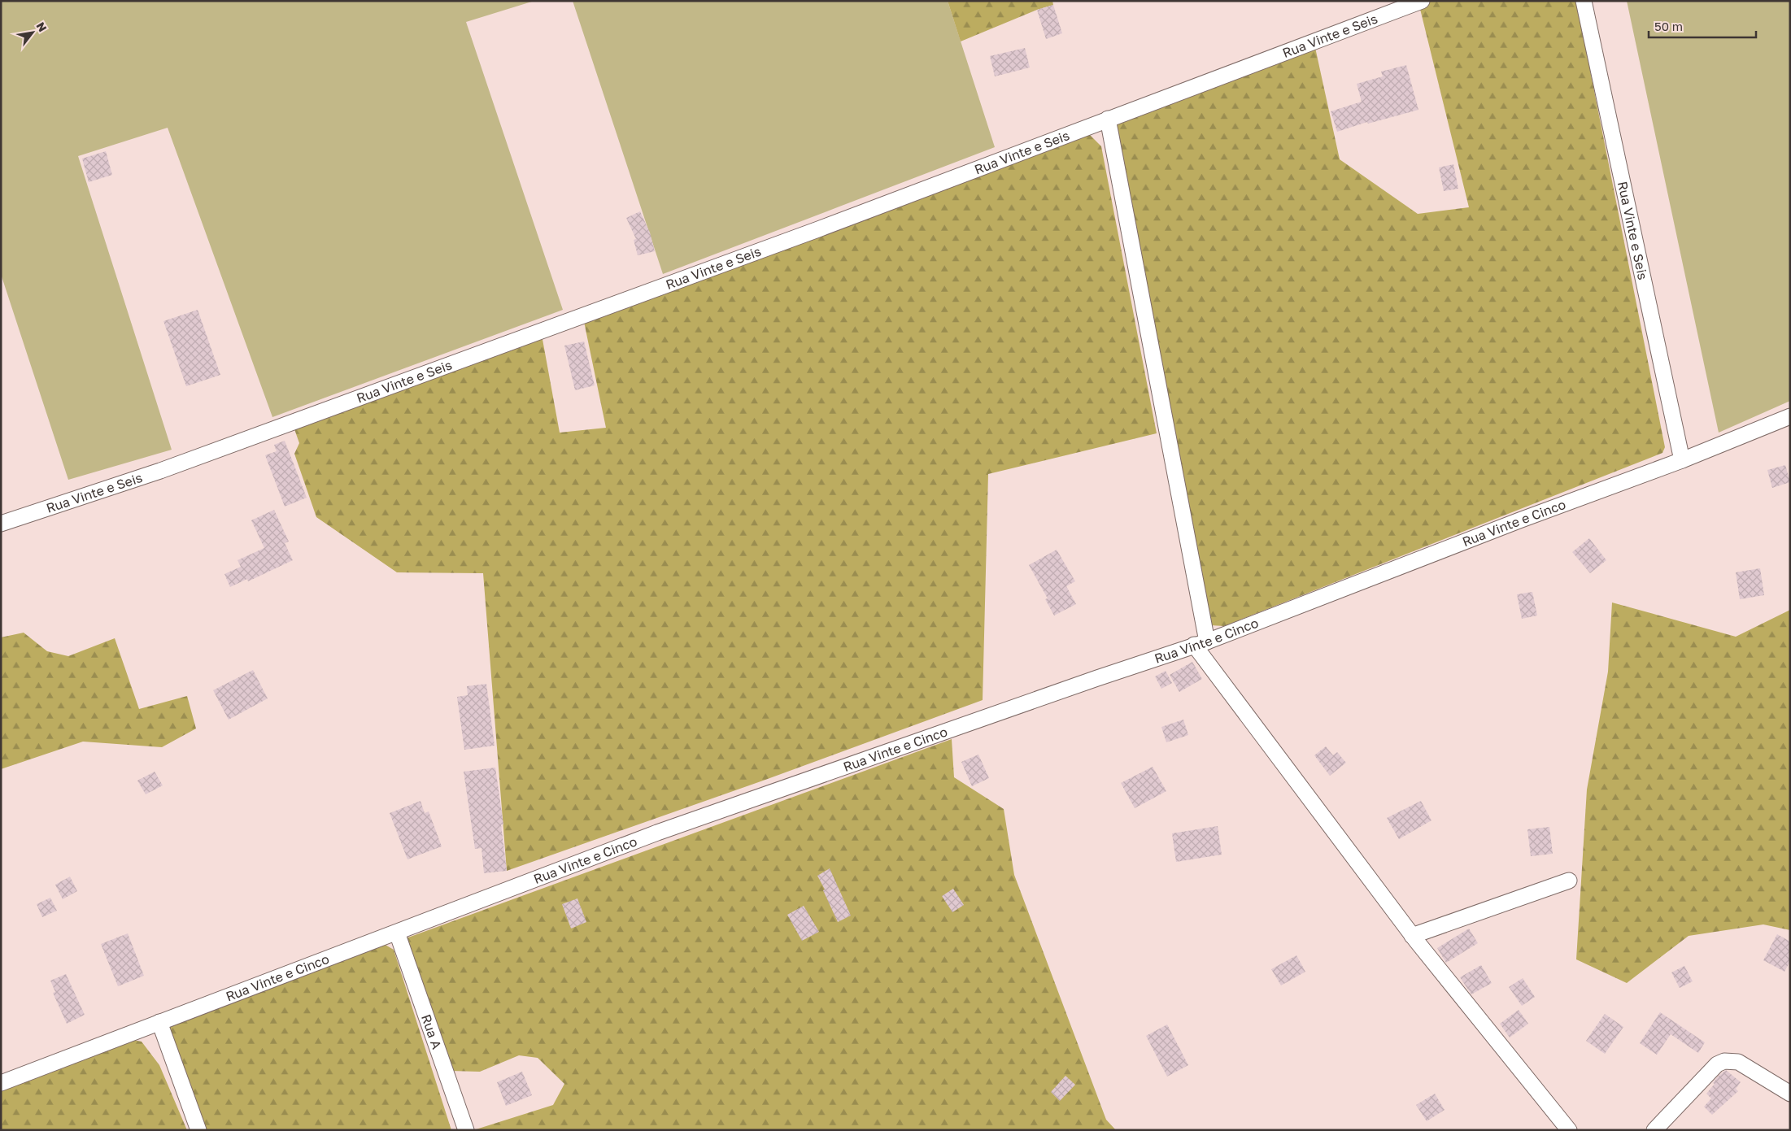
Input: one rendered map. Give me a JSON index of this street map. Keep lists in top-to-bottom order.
{
  "streets": {
    "street": ["Rua Vinte e Seis", "Rua Vinte e Cinco", "Rua A"]
  },
  "crossings": [
    ["Rua Vinte e Seis", "Rua Vinte e Cinco"],
    ["Rua Vinte e Cinco", "Rua A"]
  ],
  "scale_bar": "50 m",
  "north": "top right"
}
